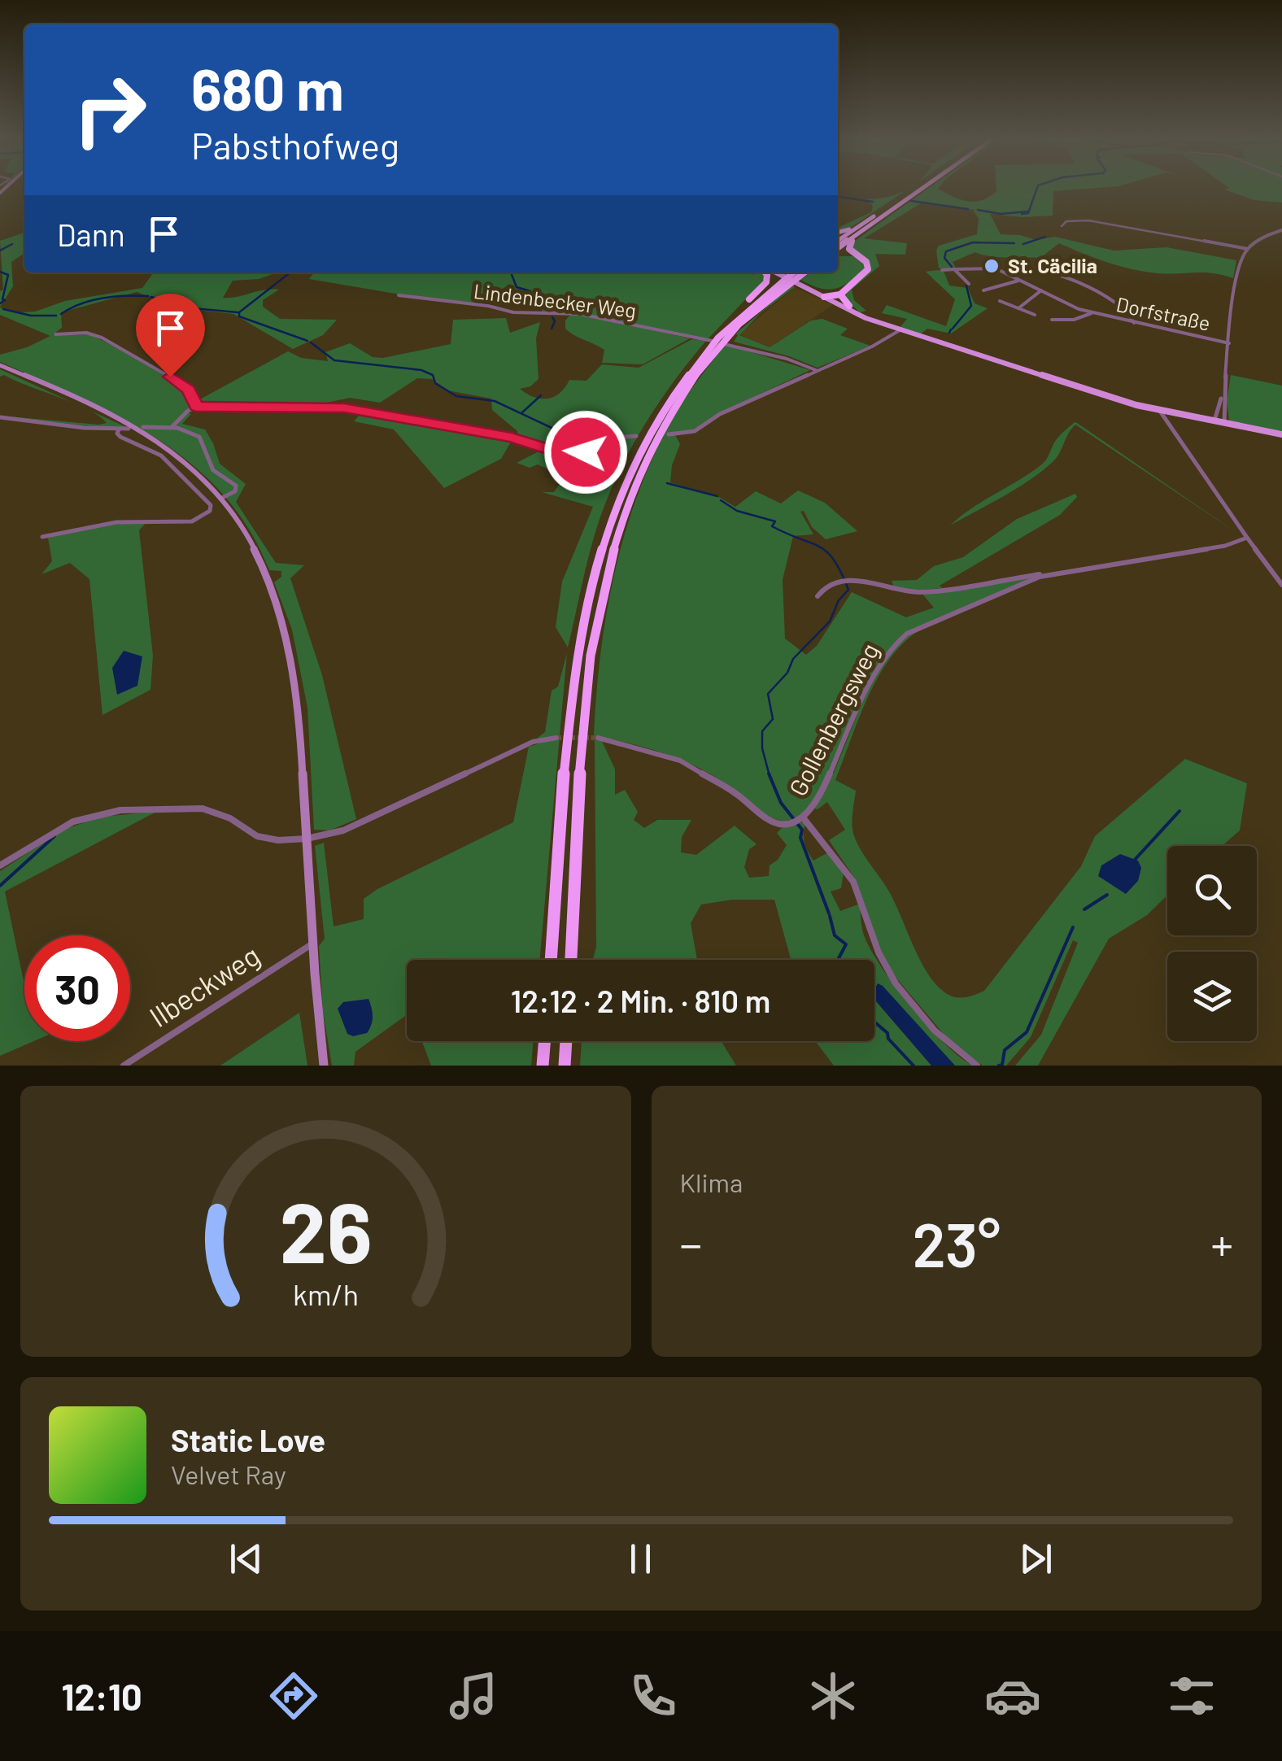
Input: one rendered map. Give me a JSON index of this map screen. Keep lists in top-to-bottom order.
{
  "streets": {
    "street": [
      "Lindenbecker Weg",
      "Dorfstraße",
      "Gollenbergsweg",
      "Ilbeckweg"
    ]
  },
  "places": ["St. Cäcilia"],
  "page": {
    "turn": ["680 m", "Pabsthofweg"],
    "then": "Dann",
    "limit": "30",
    "trip": "12:12 · 2 Min. · 810 m",
    "tile": "Klima",
    "heat": ["−", "23°", "+"],
    "song": ["Static Love", "Velvet Ray"],
    "tabs": "12:10",
    "gauge": ["26", "km/h"]
  }
}
